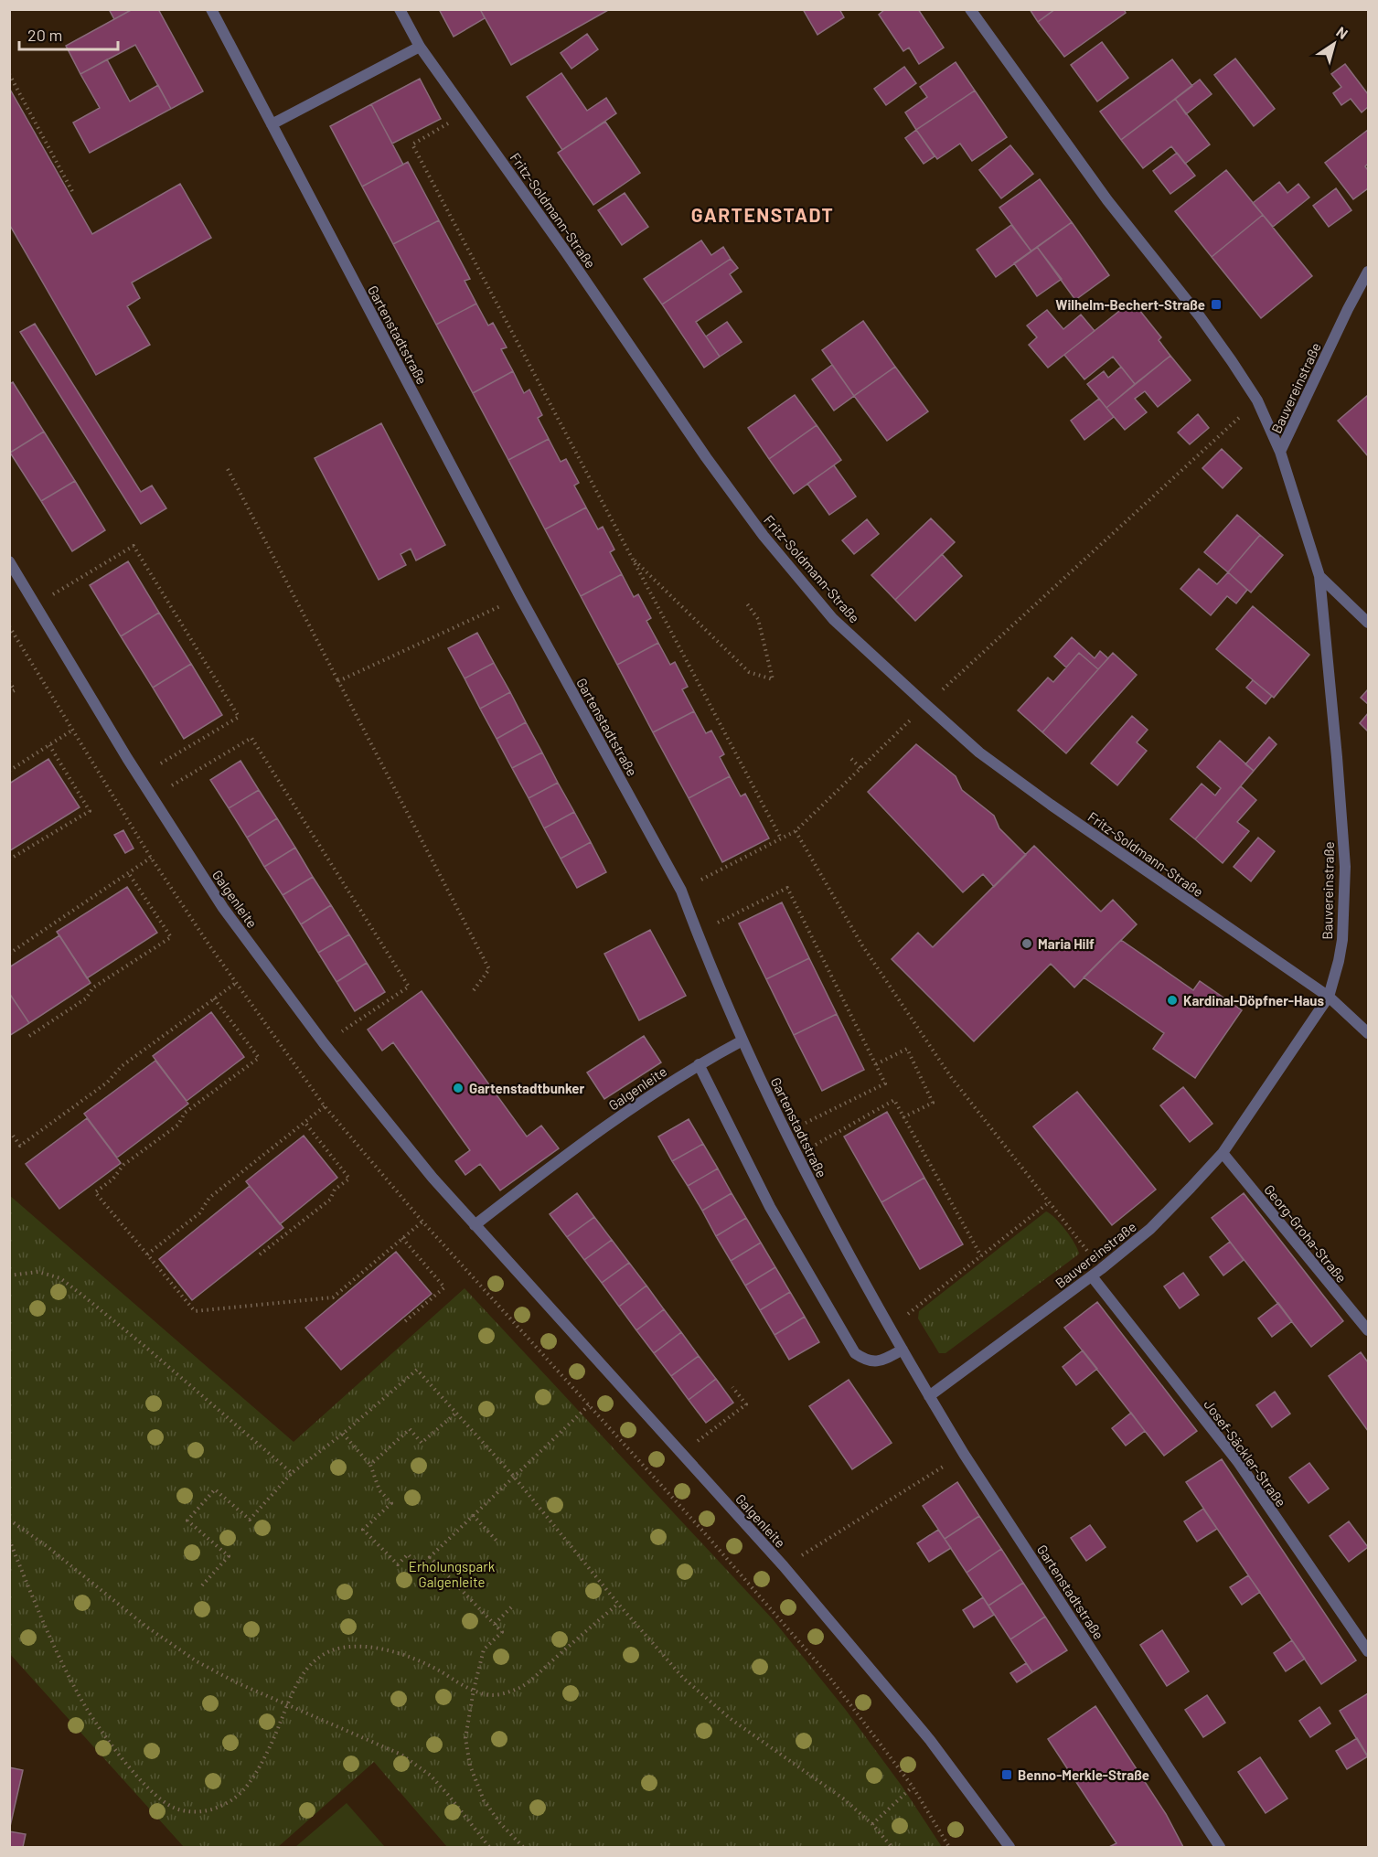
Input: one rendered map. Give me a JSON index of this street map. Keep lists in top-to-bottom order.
{
  "streets": {
    "street": [
      "Fritz-Soldmann-Straße",
      "Gartenstadtstraße",
      "Bauvereinstraße",
      "Galgenleite",
      "Georg-Groha-Straße",
      "Josef-Säckler-Straße"
    ]
  },
  "crossings": [
    ["Fritz-Soldmann-Straße", "Bauvereinstraße"],
    ["Gartenstadtstraße", "Bauvereinstraße"],
    ["Gartenstadtstraße", "Galgenleite"],
    ["Bauvereinstraße", "Georg-Groha-Straße"],
    ["Bauvereinstraße", "Josef-Säckler-Straße"]
  ],
  "districts": ["GARTENSTADT"],
  "parks": ["Erholungspark Galgenleite"],
  "places": {
    "transit": ["Wilhelm-Bechert-Straße", "Benno-Merkle-Straße"],
    "other": ["Maria Hilf", "Kardinal-Döpfner-Haus", "Gartenstadtbunker"]
  },
  "scale_bar": "20 m",
  "north": "top right"
}
